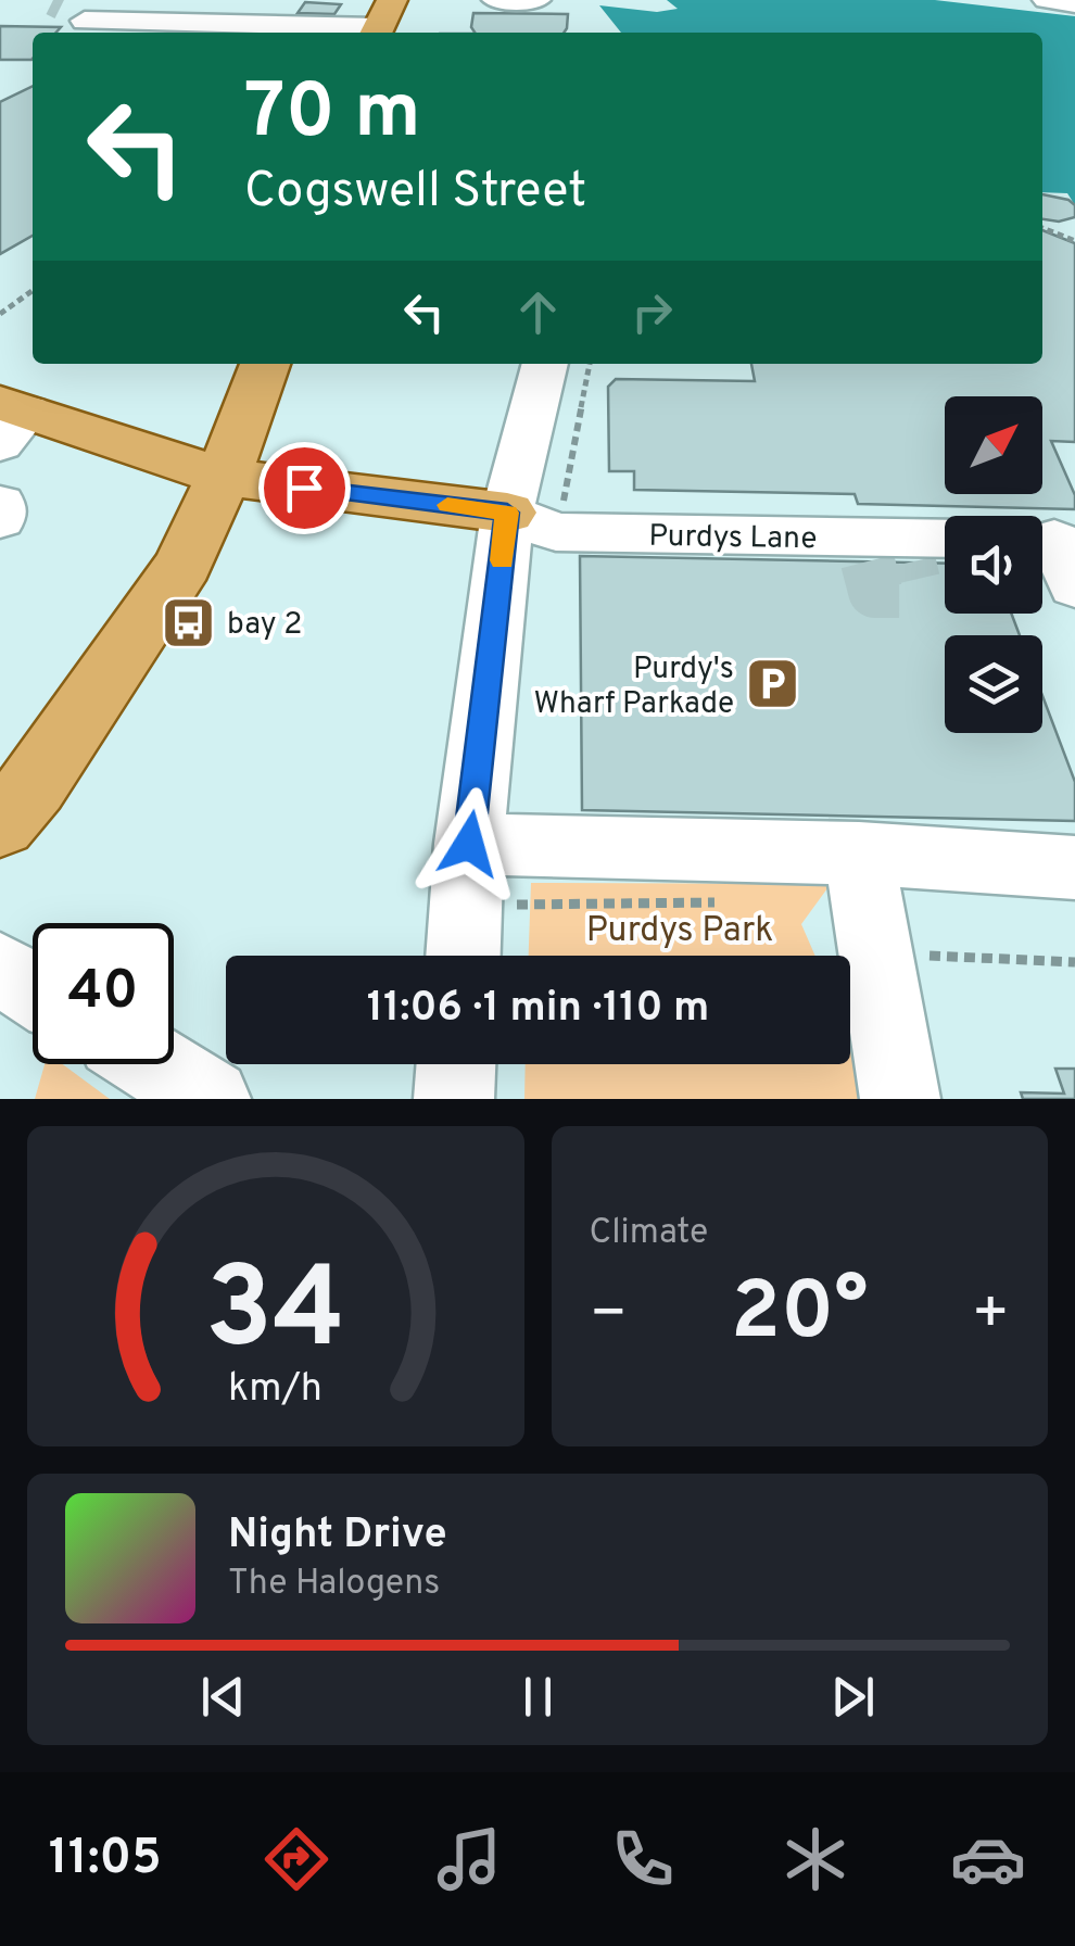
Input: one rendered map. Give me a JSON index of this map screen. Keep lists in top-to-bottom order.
{
  "streets": {
    "street": ["Purdys Lane"]
  },
  "parks": ["Purdys Park"],
  "places": {
    "bus stop": ["bay 2"],
    "parking": ["Purdy's Wharf Parkade"]
  },
  "north": "top right",
  "page": {
    "turn": ["70 m", "Cogswell Street"],
    "limit": "40",
    "trip": "11:06 · 1 min · 110 m",
    "tile": "Climate",
    "heat": ["−", "20°", "+"],
    "song": ["Night Drive", "The Halogens"],
    "tabs": "11:05",
    "gauge": ["34", "km/h"]
  }
}
